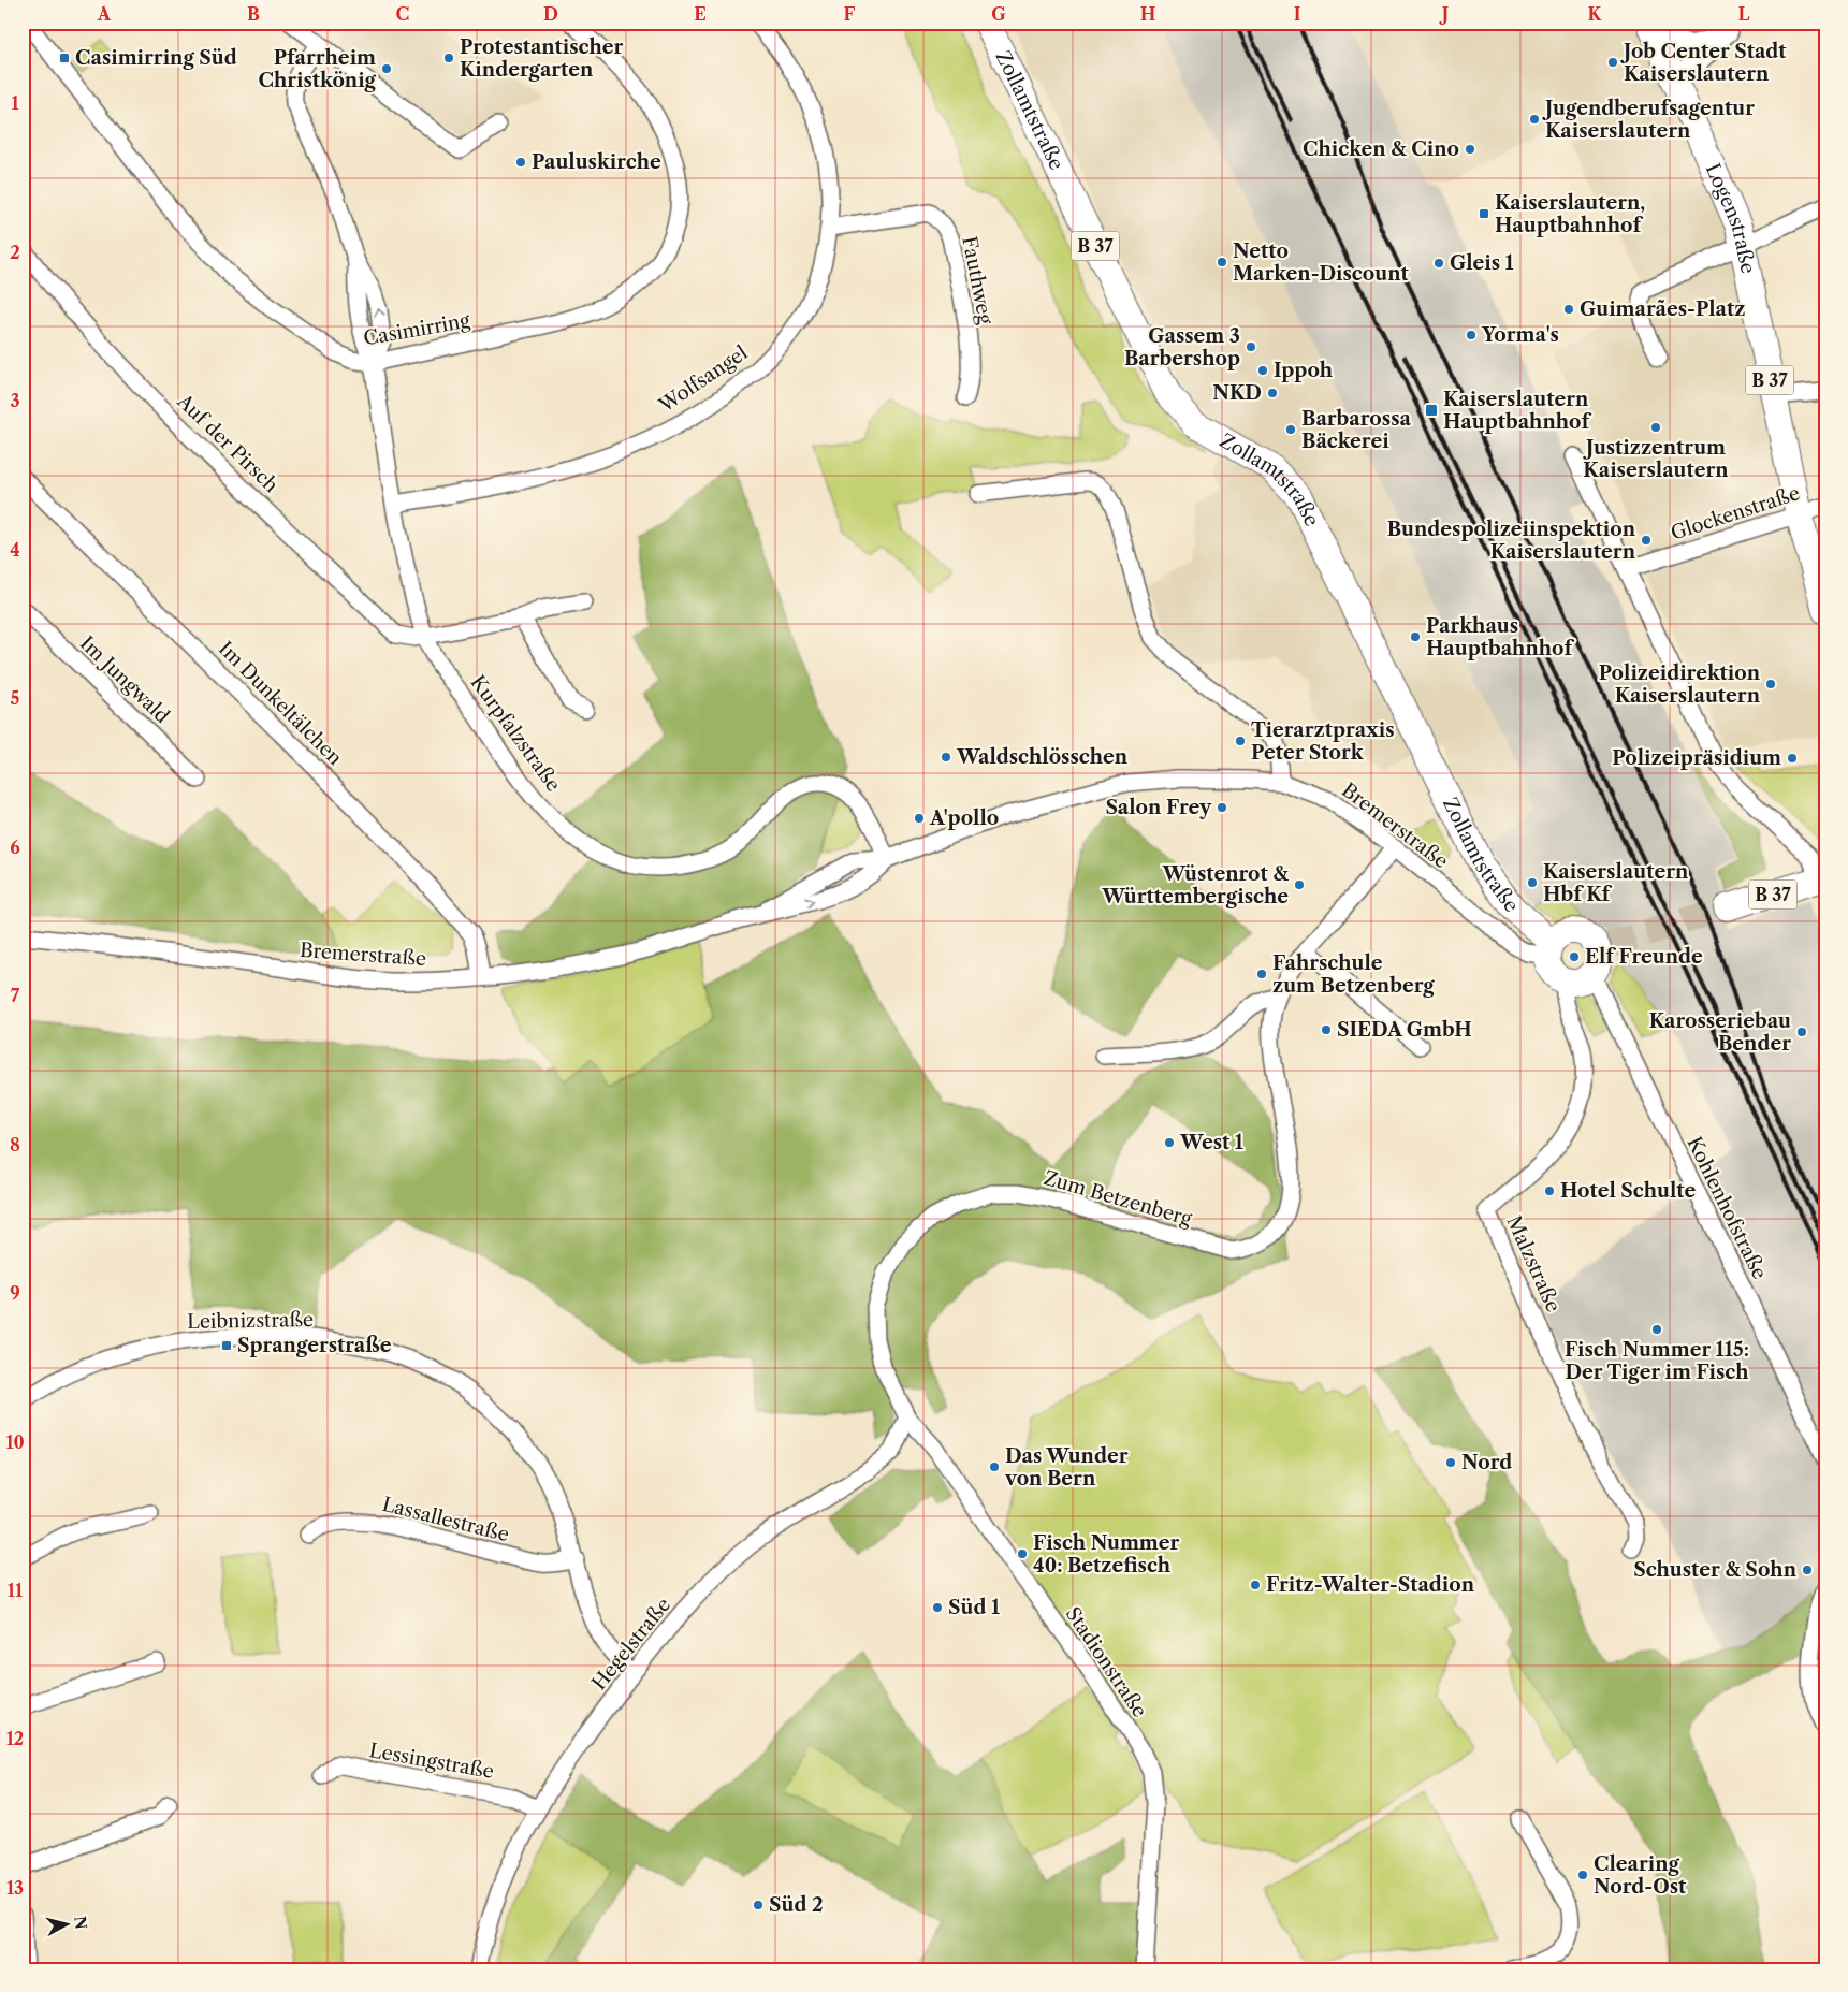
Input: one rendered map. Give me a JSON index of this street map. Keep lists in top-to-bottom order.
{
  "streets": {
    "main road": ["Zollamtstraße", "Logenstraße", "B 37"],
    "street": [
      "Fauthweg",
      "Casimirring",
      "Wolfsangel",
      "Auf der Pirsch",
      "Glockenstraße",
      "Im Jungwald",
      "Im Dunkeltälchen",
      "Kurpfalzstraße",
      "Bremerstraße",
      "Zum Betzenberg",
      "Kohlenhofstraße",
      "Malzstraße",
      "Leibnizstraße",
      "Lassallestraße",
      "Hegelstraße",
      "Stadionstraße",
      "Lessingstraße"
    ]
  },
  "crossings": [
    ["Zollamtstraße", "Bremerstraße"],
    ["Zollamtstraße", "Kohlenhofstraße"],
    ["Zollamtstraße", "Malzstraße"],
    ["Logenstraße", "Glockenstraße"],
    ["Fauthweg", "Wolfsangel"],
    ["Casimirring", "Kurpfalzstraße"],
    ["Wolfsangel", "Kurpfalzstraße"],
    ["Auf der Pirsch", "Kurpfalzstraße"],
    ["Im Dunkeltälchen", "Bremerstraße"],
    ["Kurpfalzstraße", "Bremerstraße"],
    ["Bremerstraße", "Zum Betzenberg"],
    ["Bremerstraße", "Kohlenhofstraße"],
    ["Bremerstraße", "Malzstraße"],
    ["Zum Betzenberg", "Hegelstraße"],
    ["Zum Betzenberg", "Stadionstraße"],
    ["Kohlenhofstraße", "Malzstraße"],
    ["Leibnizstraße", "Lassallestraße"],
    ["Leibnizstraße", "Hegelstraße"],
    ["Hegelstraße", "Stadionstraße"],
    ["Hegelstraße", "Lessingstraße"]
  ],
  "places": {
    "transit": [
      "Casimirring Süd",
      "Kaiserslautern, Hauptbahnhof",
      "Kaiserslautern Hauptbahnhof",
      "Sprangerstraße"
    ],
    "other": [
      "Protestantischer Kindergarten",
      "Job Center Stadt Kaiserslautern",
      "Pfarrheim Christkönig",
      "Jugendberufsagentur Kaiserslautern",
      "Chicken & Cino",
      "Pauluskirche",
      "Netto Marken-Discount",
      "Gleis 1",
      "Guimarães-Platz",
      "Yorma's",
      "Gassem 3 Barbershop",
      "Ippoh",
      "NKD",
      "Justizzentrum Kaiserslautern",
      "Barbarossa Bäckerei",
      "Bundespolizeiinspektion Kaiserslautern",
      "Parkhaus Hauptbahnhof",
      "Polizeidirektion Kaiserslautern",
      "Tierarztpraxis Peter Stork",
      "Waldschlösschen",
      "Polizeipräsidium",
      "Salon Frey",
      "A'pollo",
      "Kaiserslautern Hbf Kf",
      "Wüstenrot & Württembergische",
      "Elf Freunde",
      "Fahrschule zum Betzenberg",
      "SIEDA GmbH",
      "Karosseriebau Bender",
      "West 1",
      "Hotel Schulte",
      "Fisch Nummer 115: Der Tiger im Fisch",
      "Nord",
      "Das Wunder von Bern",
      "Fisch Nummer 40: Betzefisch",
      "Schuster & Sohn",
      "Fritz-Walter-Stadion",
      "Süd 1",
      "Clearing Nord-Ost",
      "Süd 2"
    ]
  },
  "north": "right",
  "grid": {
    "columns": [
      "A",
      "B",
      "C",
      "D",
      "E",
      "F",
      "G",
      "H",
      "I",
      "J",
      "K",
      "L"
    ],
    "rows": [
      "1",
      "2",
      "3",
      "4",
      "5",
      "6",
      "7",
      "8",
      "9",
      "10",
      "11",
      "12",
      "13"
    ]
  }
}
